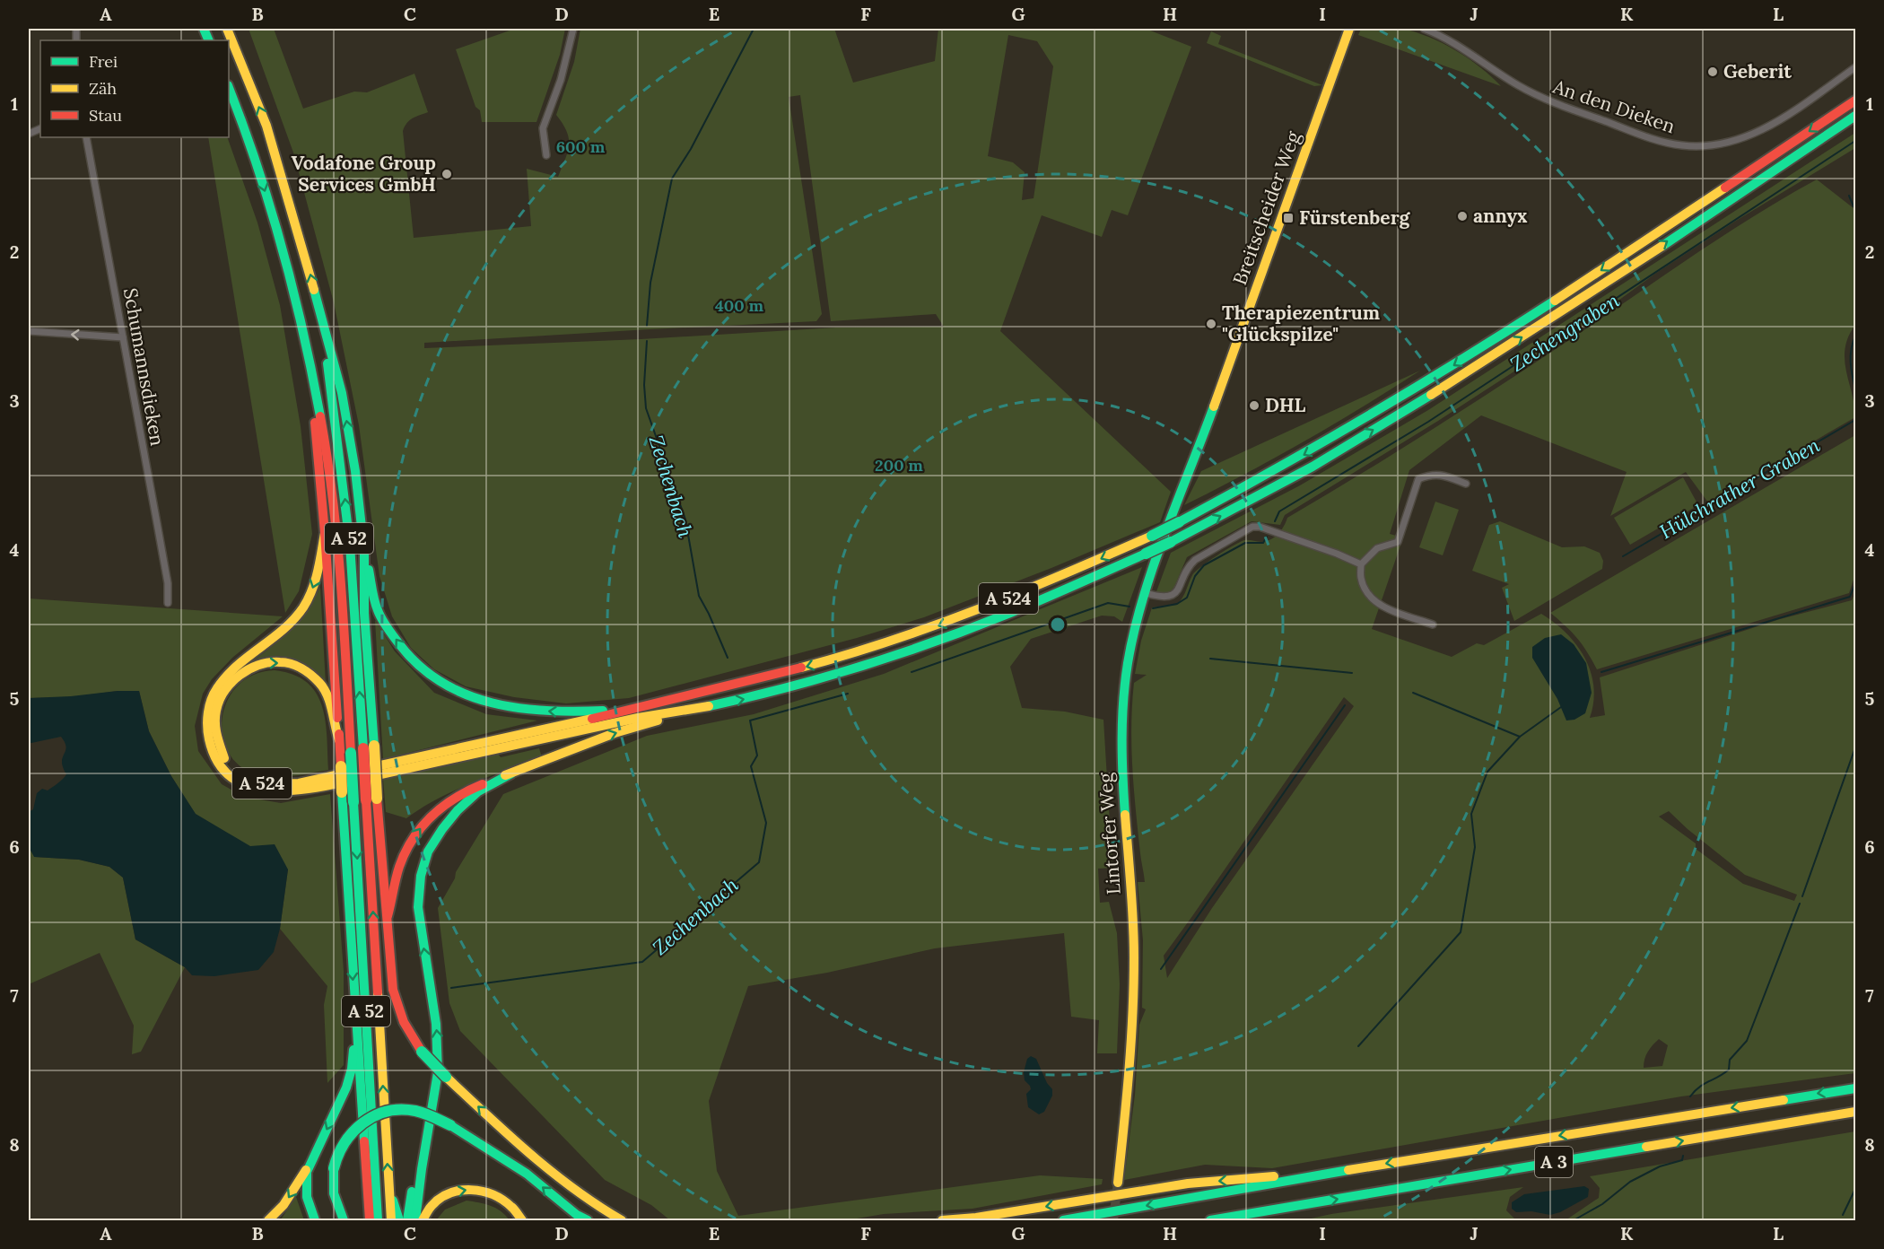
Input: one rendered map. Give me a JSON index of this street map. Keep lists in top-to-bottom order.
{
  "streets": {
    "main road": [
      "Breitscheider Weg",
      "A 52",
      "A 524",
      "Lintorfer Weg",
      "A 3"
    ],
    "street": ["An den Dieken", "Schumannsdieken"]
  },
  "crossings": [
    ["Breitscheider Weg", "Lintorfer Weg"]
  ],
  "water": ["Zechengraben", "Zechenbach", "Hülchrather Graben"],
  "places": {
    "other": [
      "Geberit",
      "Vodafone Group Services GmbH",
      "annyx",
      "Therapiezentrum \"Glückspilze\"",
      "DHL"
    ],
    "transit": ["Fürstenberg"]
  },
  "legend": ["Frei", "Zäh", "Stau"],
  "grid": {
    "columns": [
      "A",
      "B",
      "C",
      "D",
      "E",
      "F",
      "G",
      "H",
      "I",
      "J",
      "K",
      "L"
    ],
    "rows": [
      "1",
      "2",
      "3",
      "4",
      "5",
      "6",
      "7",
      "8"
    ]
  },
  "rings": ["600 m", "400 m", "200 m"]
}
